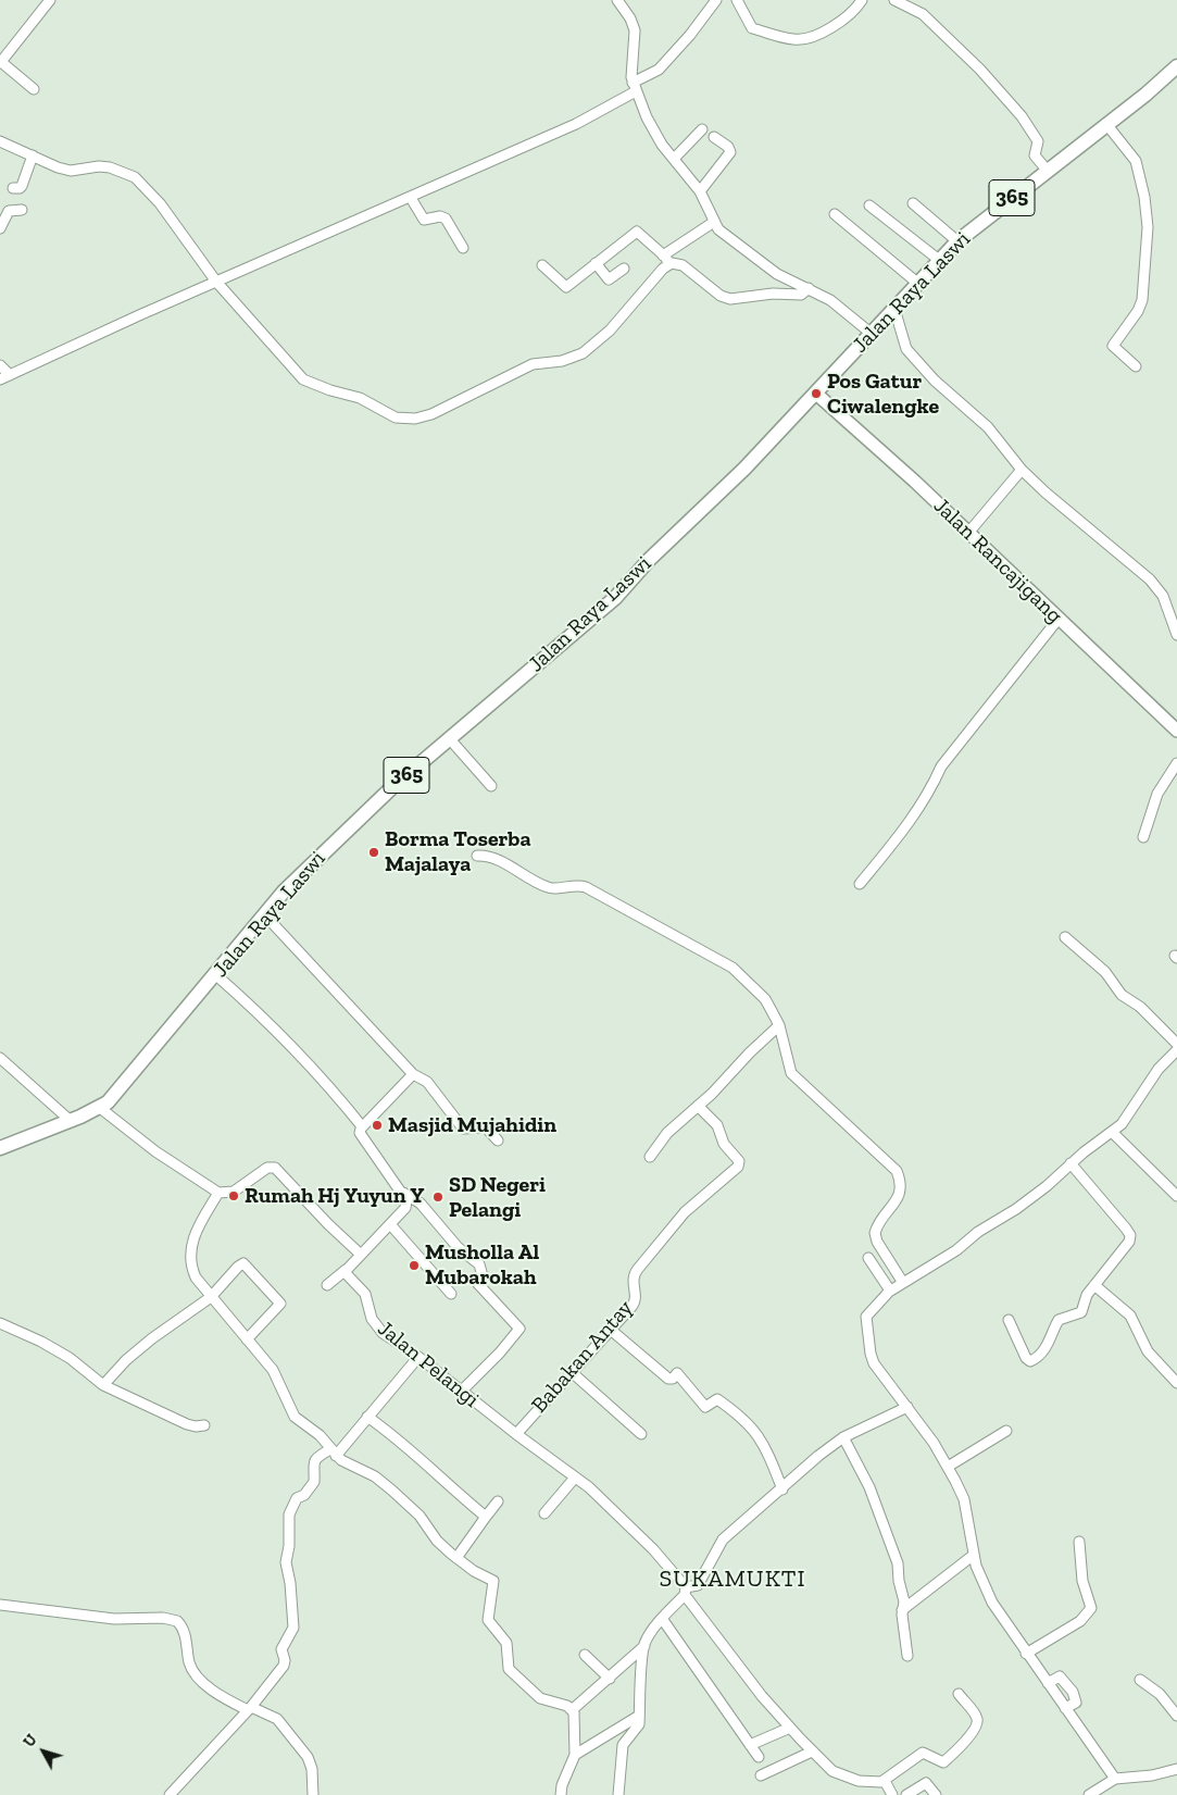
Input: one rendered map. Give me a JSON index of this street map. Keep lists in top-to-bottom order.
{
  "streets": {
    "main road": ["365", "Jalan Raya Laswi", "Jalan Rancajigang"],
    "street": ["Babakan Antay", "Jalan Pelangi"]
  },
  "crossings": [
    ["Jalan Raya Laswi", "Jalan Rancajigang"],
    ["Babakan Antay", "Jalan Pelangi"]
  ],
  "districts": ["SUKAMUKTI"],
  "places": [
    "Pos Gatur Ciwalengke",
    "Borma Toserba Majalaya",
    "Masjid Mujahidin",
    "Rumah Hj Yuyun Y",
    "SD Negeri Pelangi",
    "Musholla Al Mubarokah"
  ],
  "north": "top left"
}
